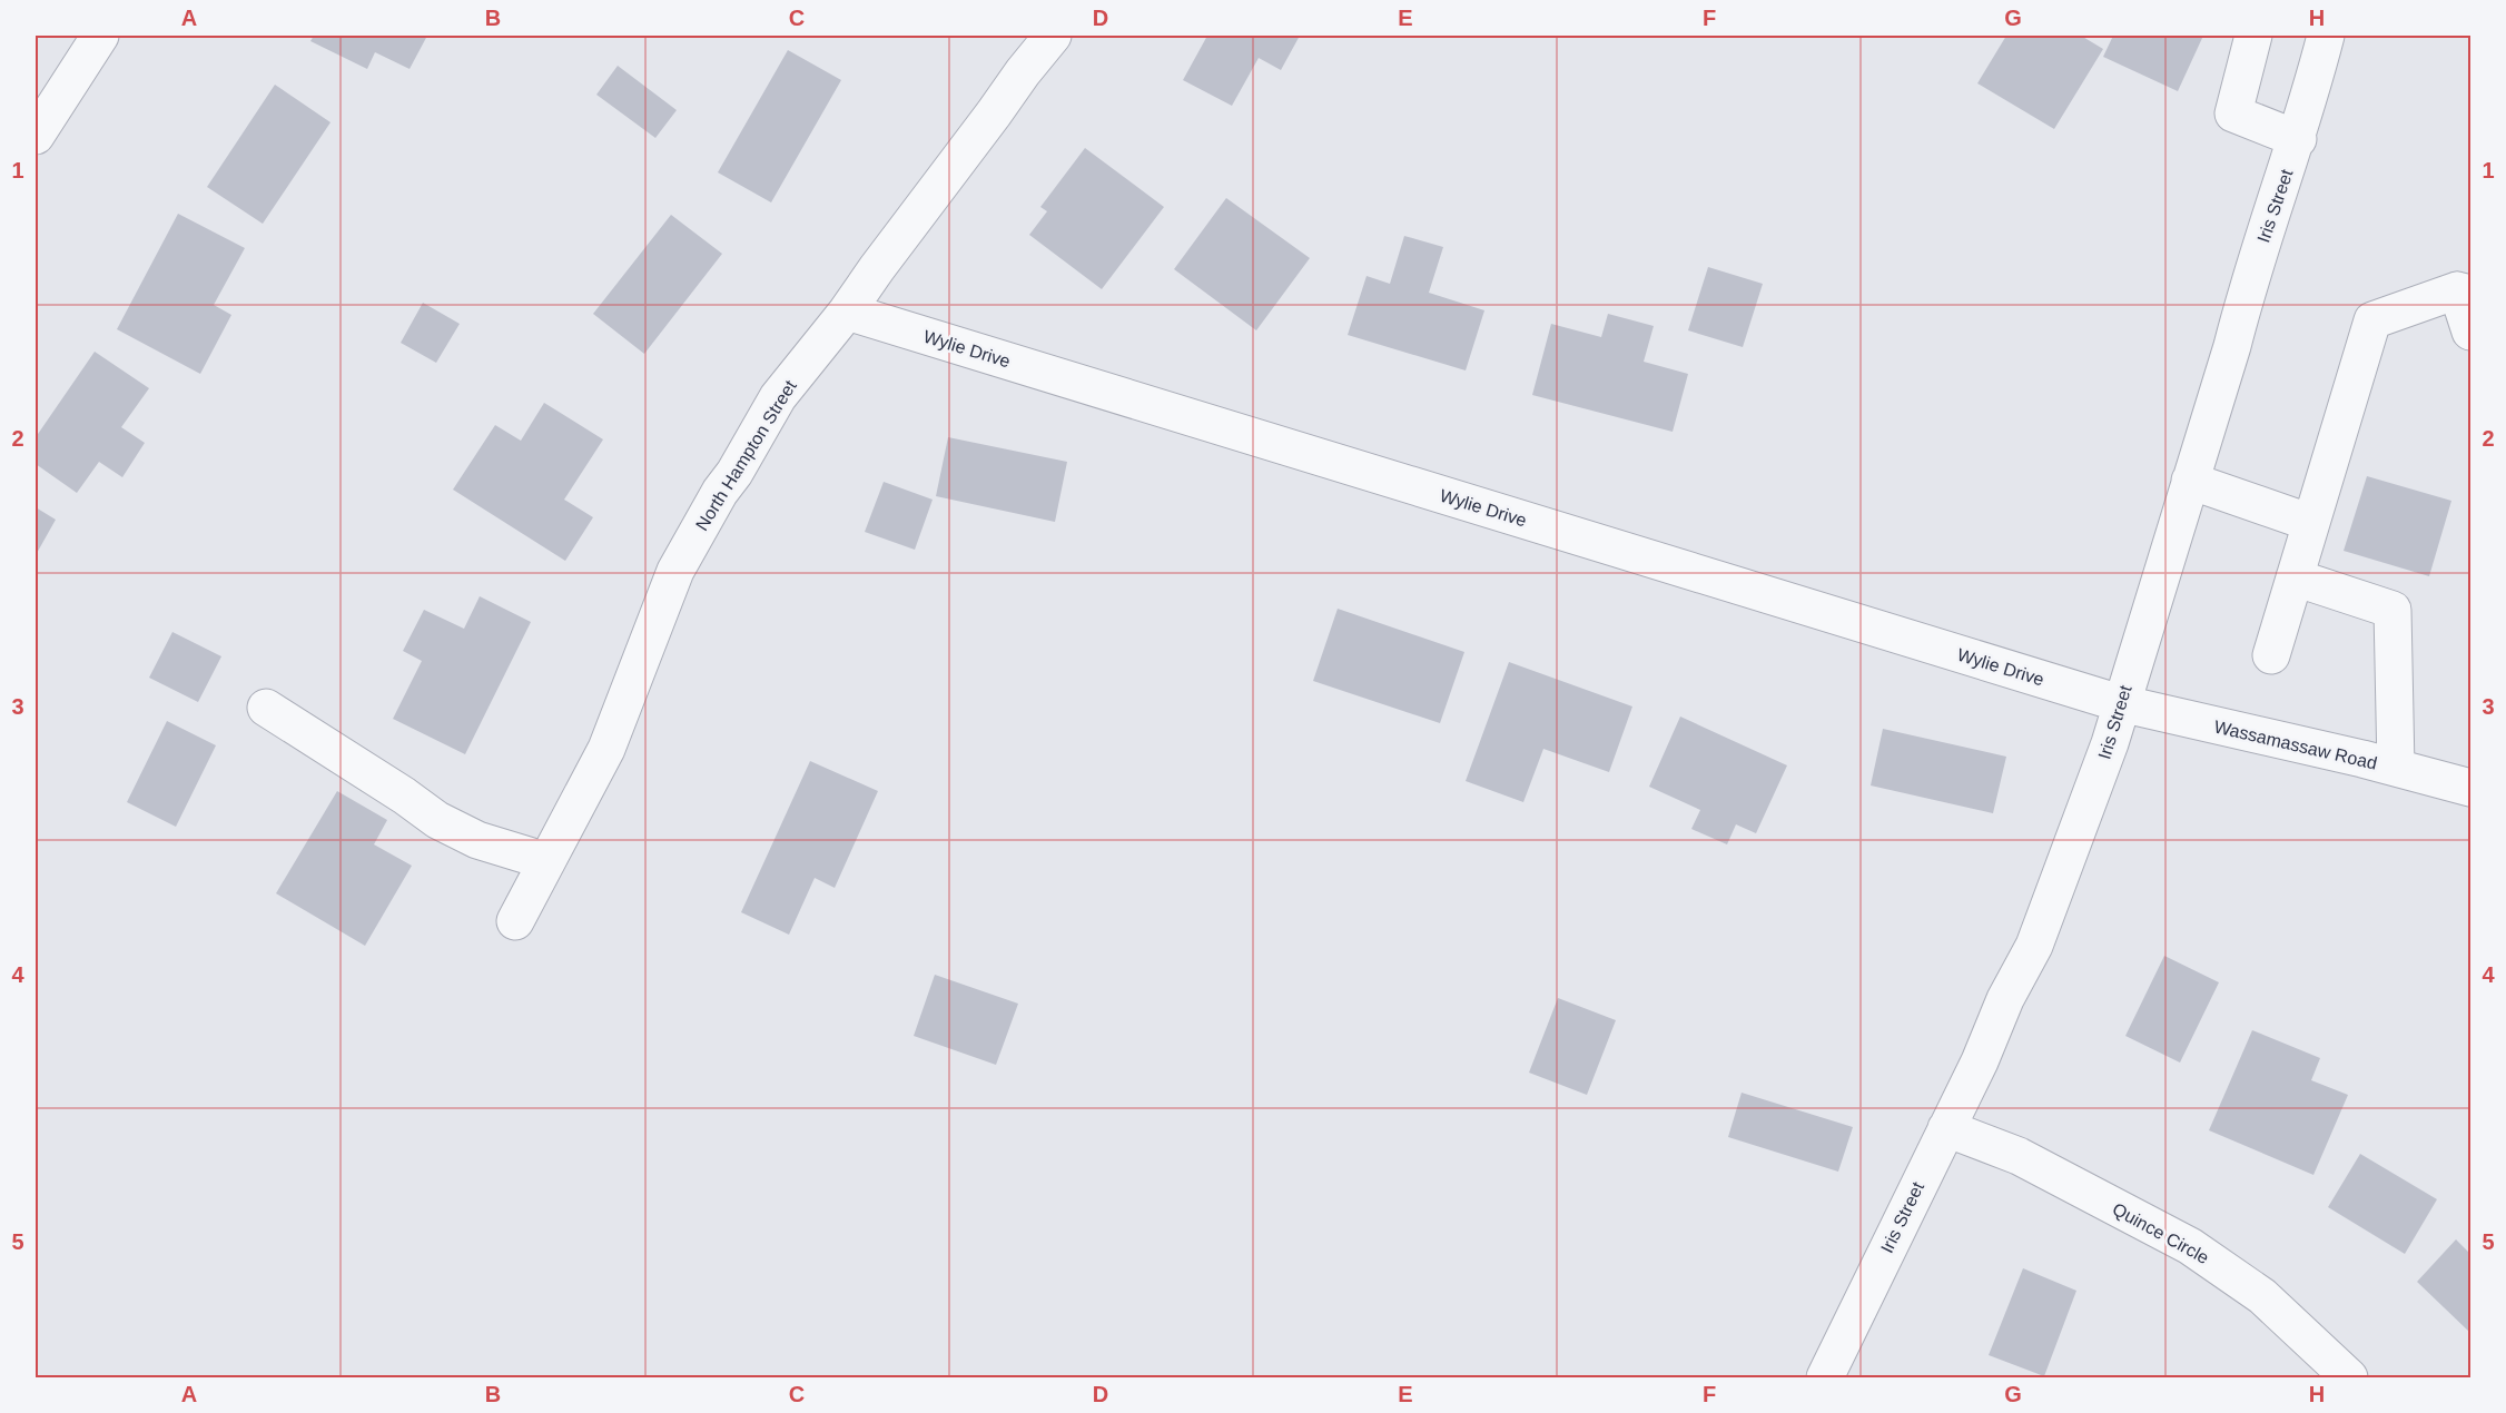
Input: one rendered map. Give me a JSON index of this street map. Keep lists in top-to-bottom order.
{
  "streets": {
    "street": [
      "Iris Street",
      "Wylie Drive",
      "North Hampton Street",
      "Wassamassaw Road",
      "Quince Circle"
    ]
  },
  "crossings": [
    ["Iris Street", "Wylie Drive"],
    ["Iris Street", "Wassamassaw Road"],
    ["Iris Street", "Quince Circle"],
    ["Wylie Drive", "North Hampton Street"],
    ["Wylie Drive", "Wassamassaw Road"]
  ],
  "grid": {
    "columns": [
      "A",
      "B",
      "C",
      "D",
      "E",
      "F",
      "G",
      "H"
    ],
    "rows": [
      "1",
      "2",
      "3",
      "4",
      "5"
    ]
  }
}
